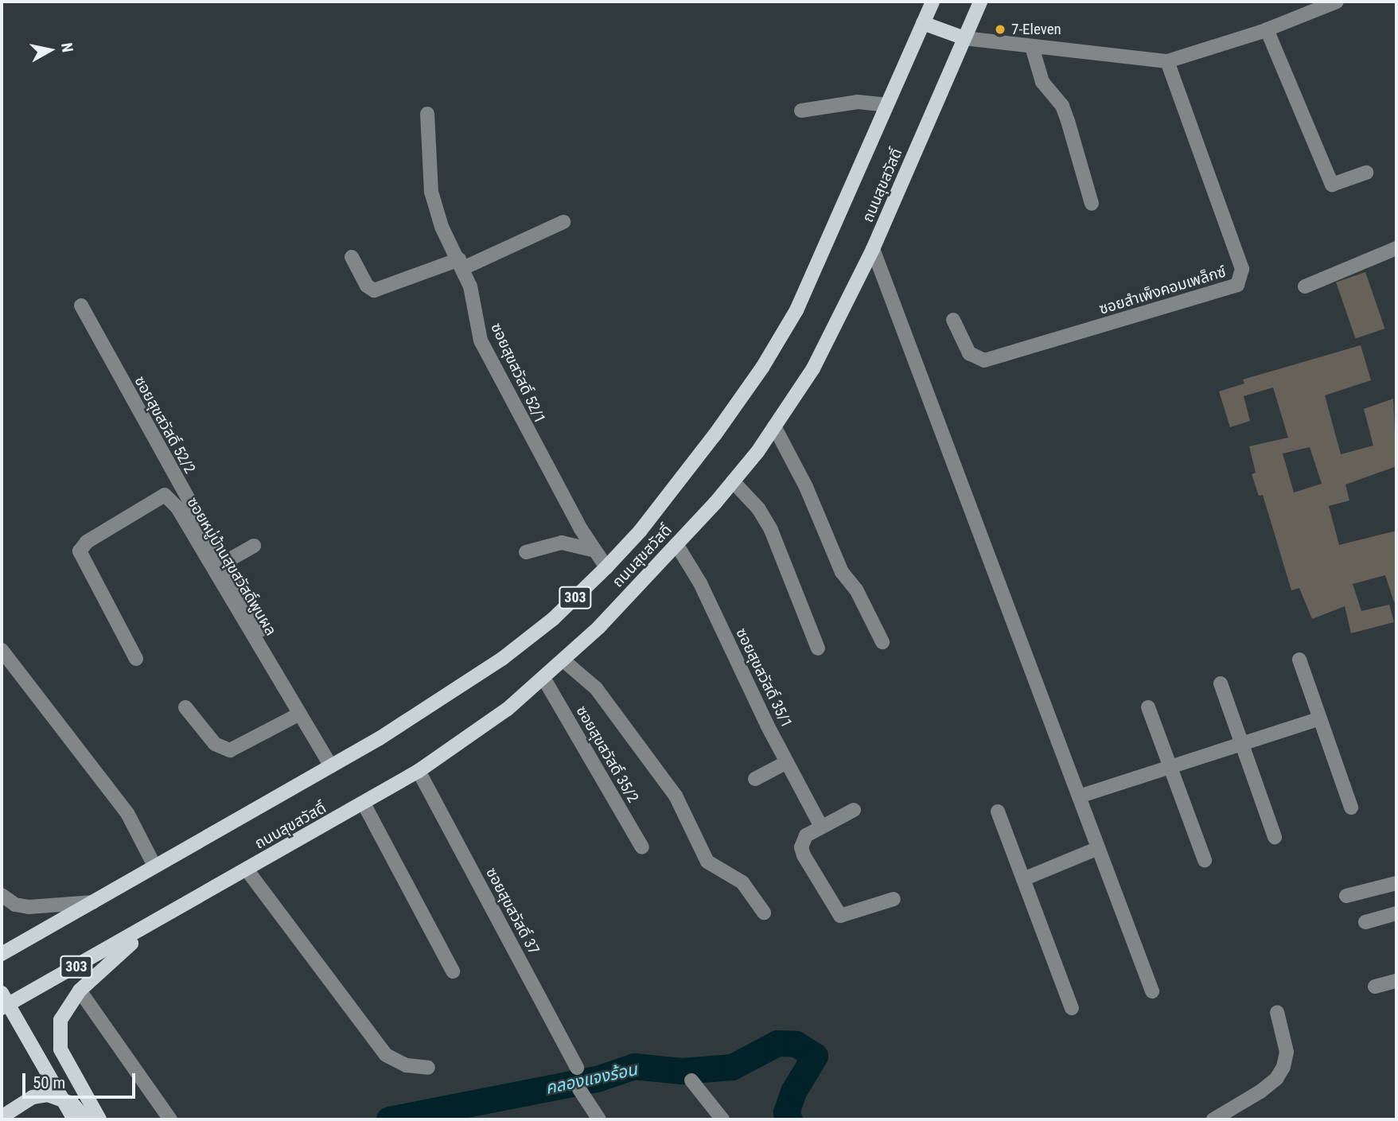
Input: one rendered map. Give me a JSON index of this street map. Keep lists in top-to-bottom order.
{
  "streets": {
    "main road": ["ถนนสุขสวัสดิ์", "303"],
    "street": [
      "ซอยสำเพ็งคอมเพล็กซ์",
      "ซอยสุขสวัสดิ์ 52/1",
      "ซอยสุขสวัสดิ์ 52/2",
      "ซอยหมู่บ้านสุขสวัสดิ์พูนผล",
      "ซอยสุขสวัสดิ์ 35/1",
      "ซอยสุขสวัสดิ์ 35/2",
      "ซอยสุขสวัสดิ์ 37"
    ]
  },
  "crossings": [
    ["ถนนสุขสวัสดิ์", "ซอยสุขสวัสดิ์ 52/1"],
    ["ถนนสุขสวัสดิ์", "ซอยสุขสวัสดิ์ 52/2"],
    ["ถนนสุขสวัสดิ์", "ซอยหมู่บ้านสุขสวัสดิ์พูนผล"],
    ["ถนนสุขสวัสดิ์", "ซอยสุขสวัสดิ์ 35/1"],
    ["ถนนสุขสวัสดิ์", "ซอยสุขสวัสดิ์ 35/2"],
    ["ถนนสุขสวัสดิ์", "ซอยสุขสวัสดิ์ 37"],
    ["ซอยสุขสวัสดิ์ 52/2", "ซอยหมู่บ้านสุขสวัสดิ์พูนผล"]
  ],
  "water": ["คลองแจงร้อน"],
  "places": ["7-Eleven"],
  "scale_bar": "50 m",
  "north": "right"
}
